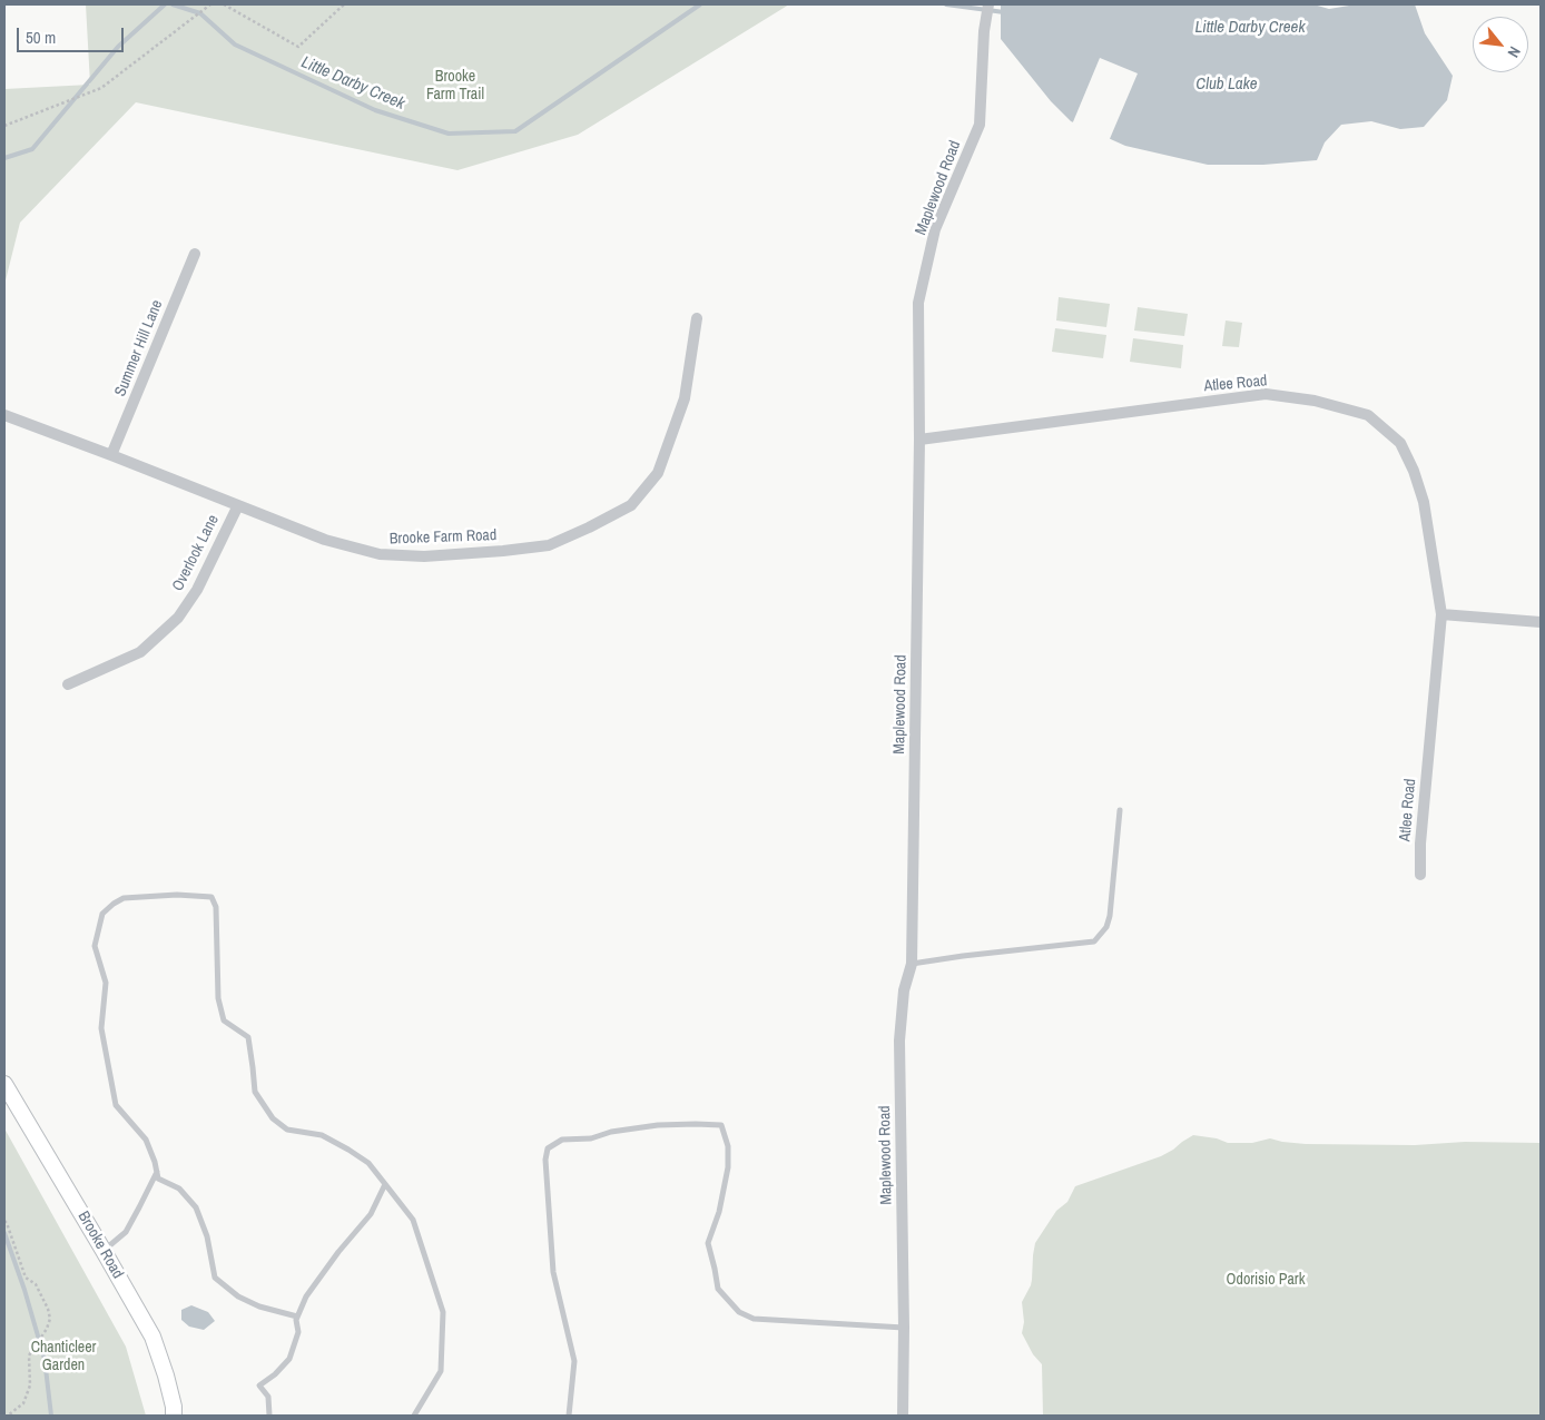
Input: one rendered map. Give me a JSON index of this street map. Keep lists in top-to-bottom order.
{
  "streets": {
    "main road": ["Brooke Road"],
    "street": [
      "Maplewood Road",
      "Summer Hill Lane",
      "Atlee Road",
      "Brooke Farm Road",
      "Overlook Lane"
    ]
  },
  "crossings": [
    ["Maplewood Road", "Atlee Road"],
    ["Summer Hill Lane", "Brooke Farm Road"],
    ["Brooke Farm Road", "Overlook Lane"]
  ],
  "water": ["Little Darby Creek", "Club Lake"],
  "parks": ["Brooke Farm Trail", "Odorisio Park", "Chanticleer Garden"],
  "scale_bar": "50 m",
  "north": "bottom right"
}
